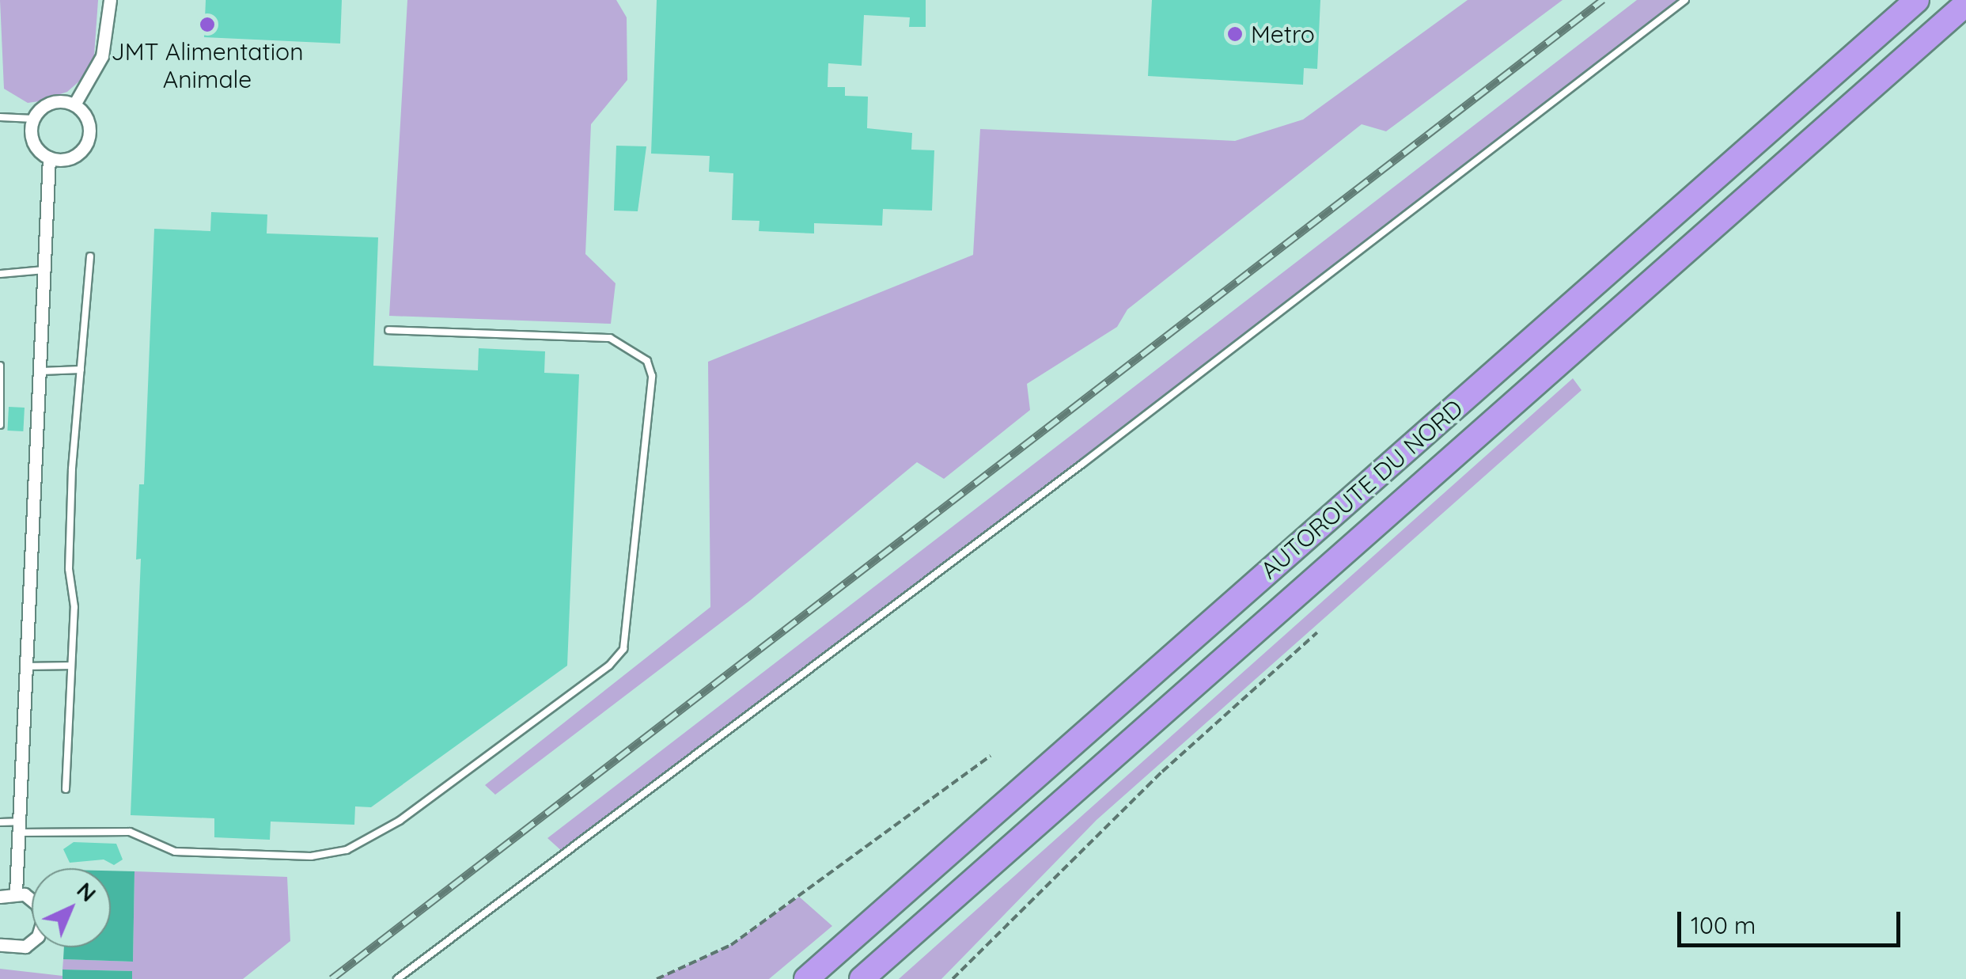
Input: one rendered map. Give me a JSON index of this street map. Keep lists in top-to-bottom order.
{
  "streets": {
    "highway": ["AUTOROUTE DU NORD"]
  },
  "places": ["JMT Alimentation Animale", "Metro"],
  "scale_bar": "100 m",
  "north": "top right"
}
